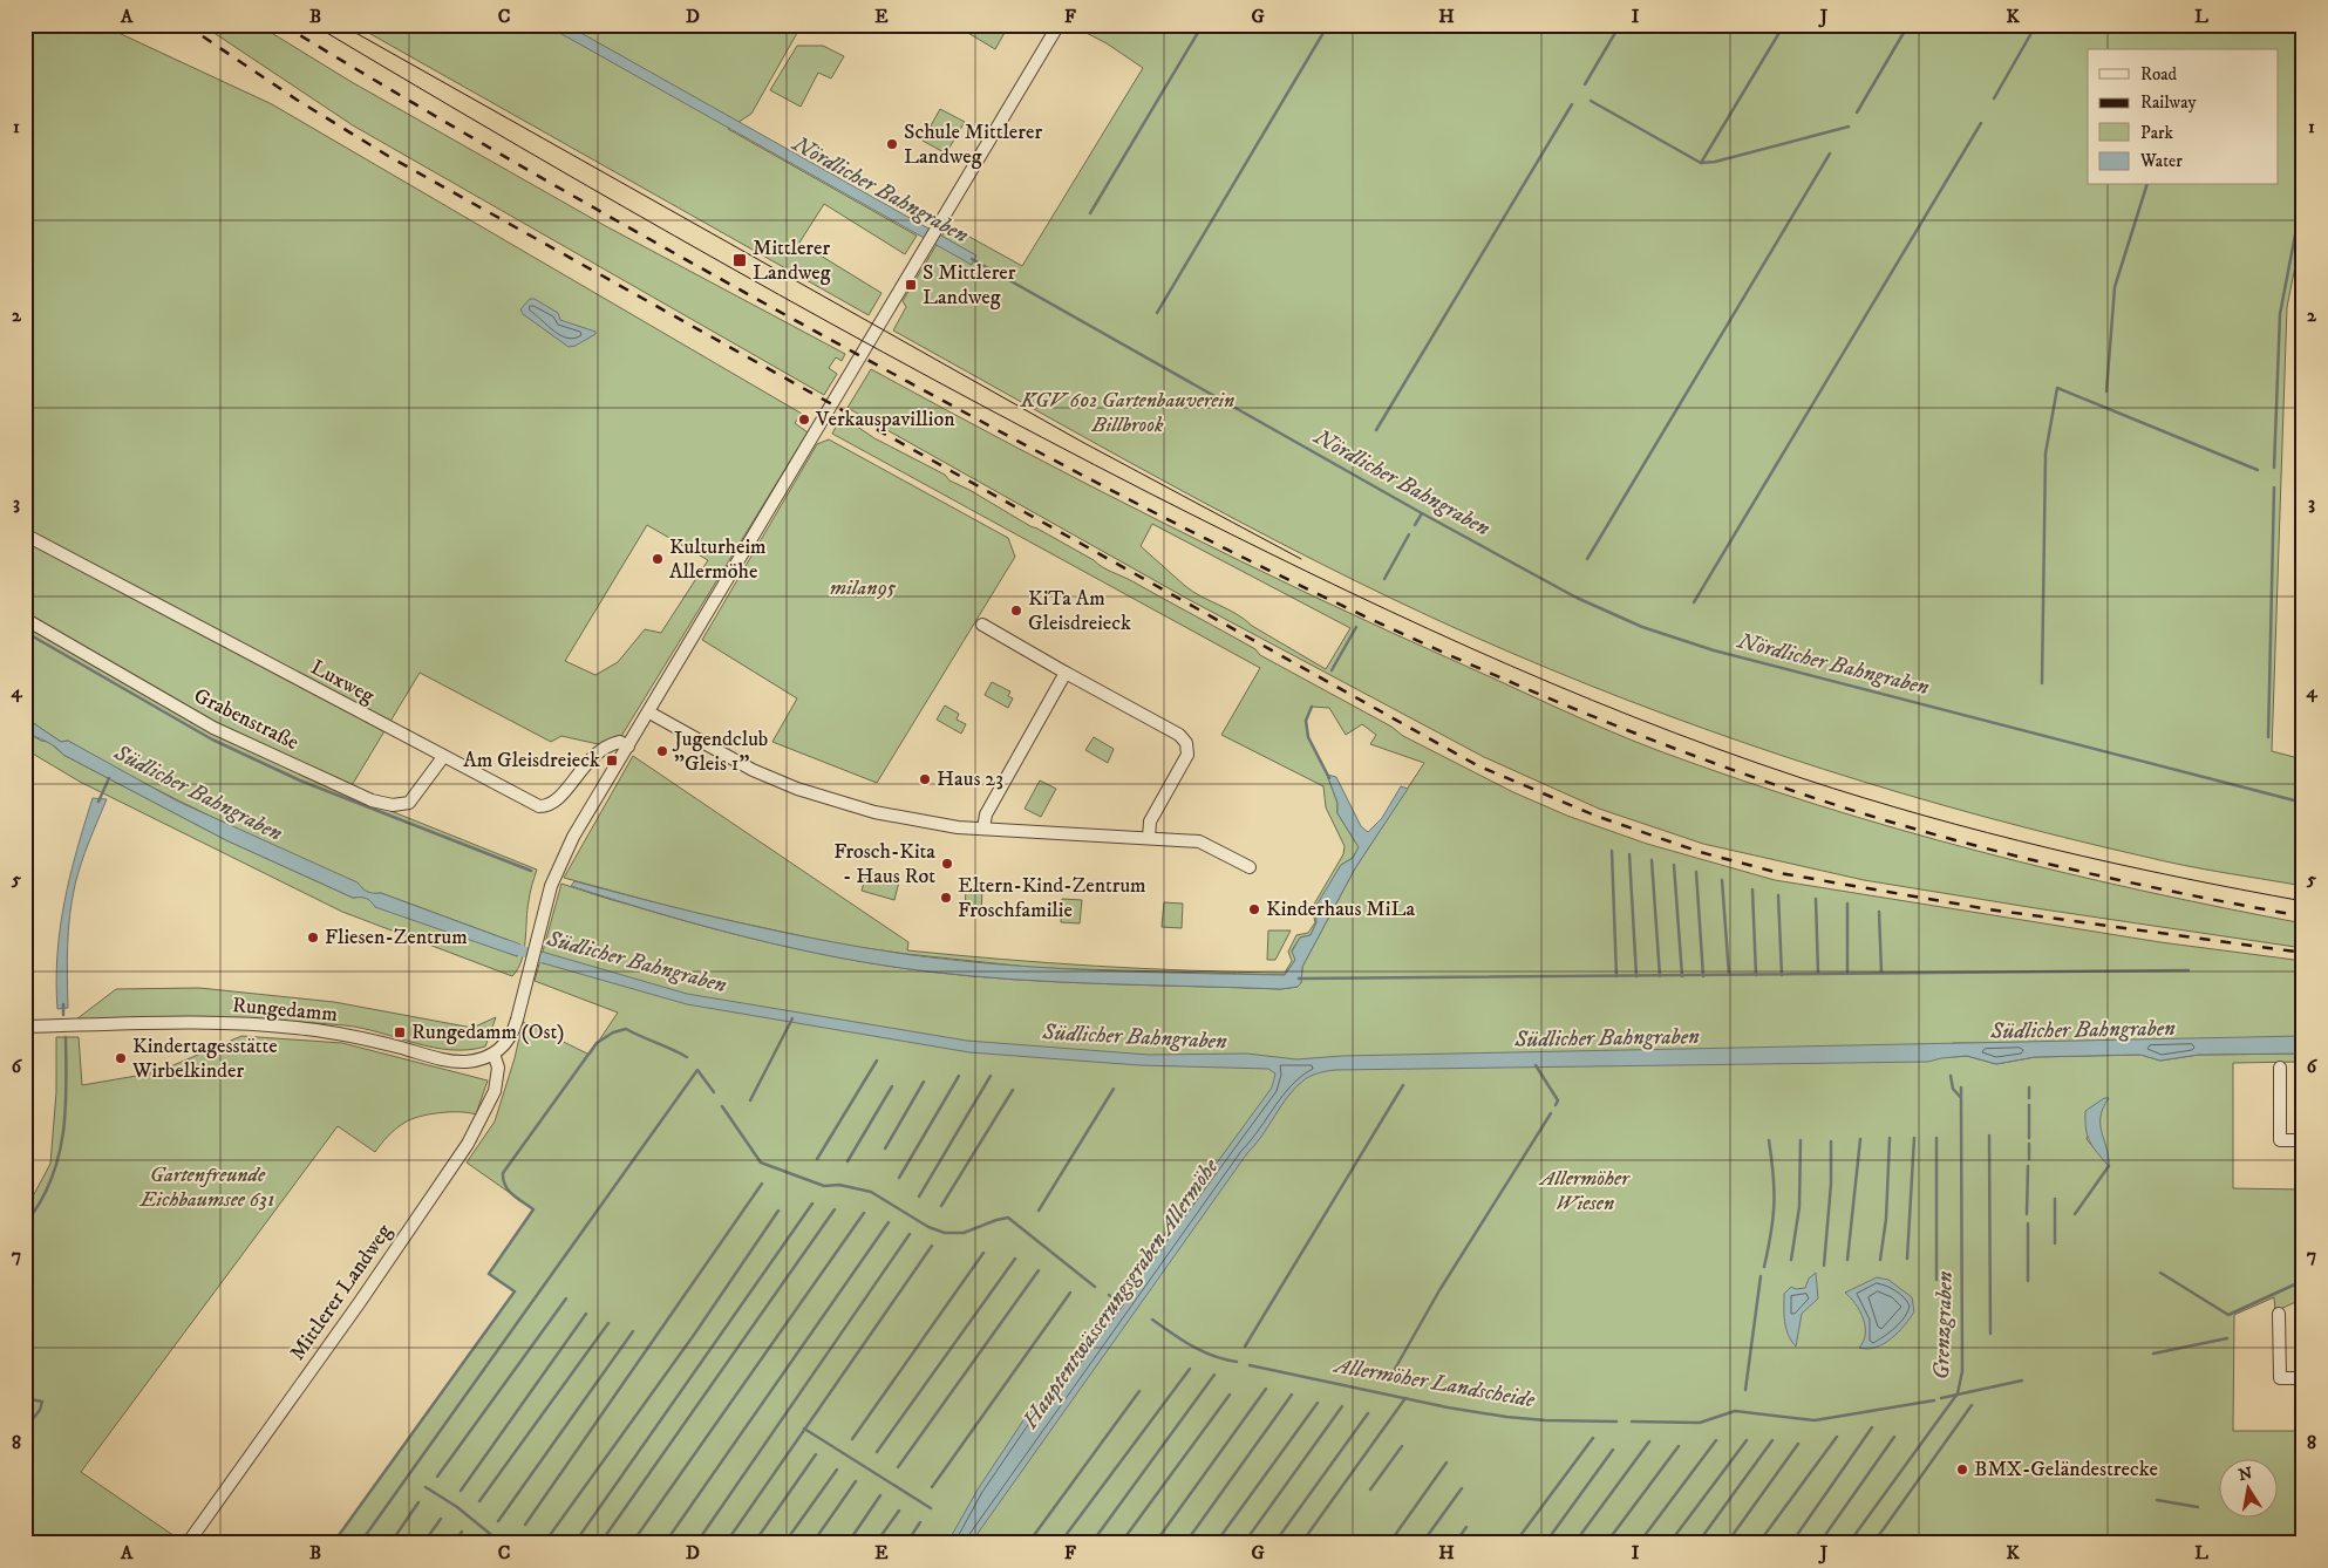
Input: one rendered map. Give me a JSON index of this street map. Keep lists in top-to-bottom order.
{
  "streets": {
    "street": [
      "Luxweg",
      "Grabenstraße",
      "Rungedamm",
      "Mittlerer Landweg"
    ]
  },
  "crossings": [
    ["Luxweg", "Grabenstraße"],
    ["Rungedamm", "Mittlerer Landweg"]
  ],
  "water": [
    "Nördlicher Bahngraben",
    "Südlicher Bahngraben",
    "Hauptentwässerungsgraben Allermöhe",
    "Grenzgraben",
    "Allermöher Landscheide"
  ],
  "parks": [
    "KGV 602 Gartenbauverein Billbrook",
    "milan95",
    "Gartenfreunde Eichbaumsee 631",
    "Allermöher Wiesen"
  ],
  "places": {
    "other": [
      "Schule Mittlerer Landweg",
      "Verkauspavillion",
      "Kulturheim Allermöhe",
      "KiTa Am Gleisdreieck",
      "Jugendclub \"Gleis 1\"",
      "Haus 23",
      "Frosch-Kita - Haus Rot",
      "Eltern-Kind-Zentrum Froschfamilie",
      "Kinderhaus MiLa",
      "Fliesen-Zentrum",
      "Kindertagesstätte Wirbelkinder",
      "BMX-Geländestrecke"
    ],
    "transit": [
      "Mittlerer Landweg",
      "S Mittlerer Landweg",
      "Am Gleisdreieck",
      "Rungedamm (Ost)"
    ]
  },
  "legend": [
    "Road",
    "Railway",
    "Park",
    "Water"
  ],
  "north": "top",
  "grid": {
    "columns": [
      "A",
      "B",
      "C",
      "D",
      "E",
      "F",
      "G",
      "H",
      "I",
      "J",
      "K",
      "L"
    ],
    "rows": [
      "1",
      "2",
      "3",
      "4",
      "5",
      "6",
      "7",
      "8"
    ]
  }
}
